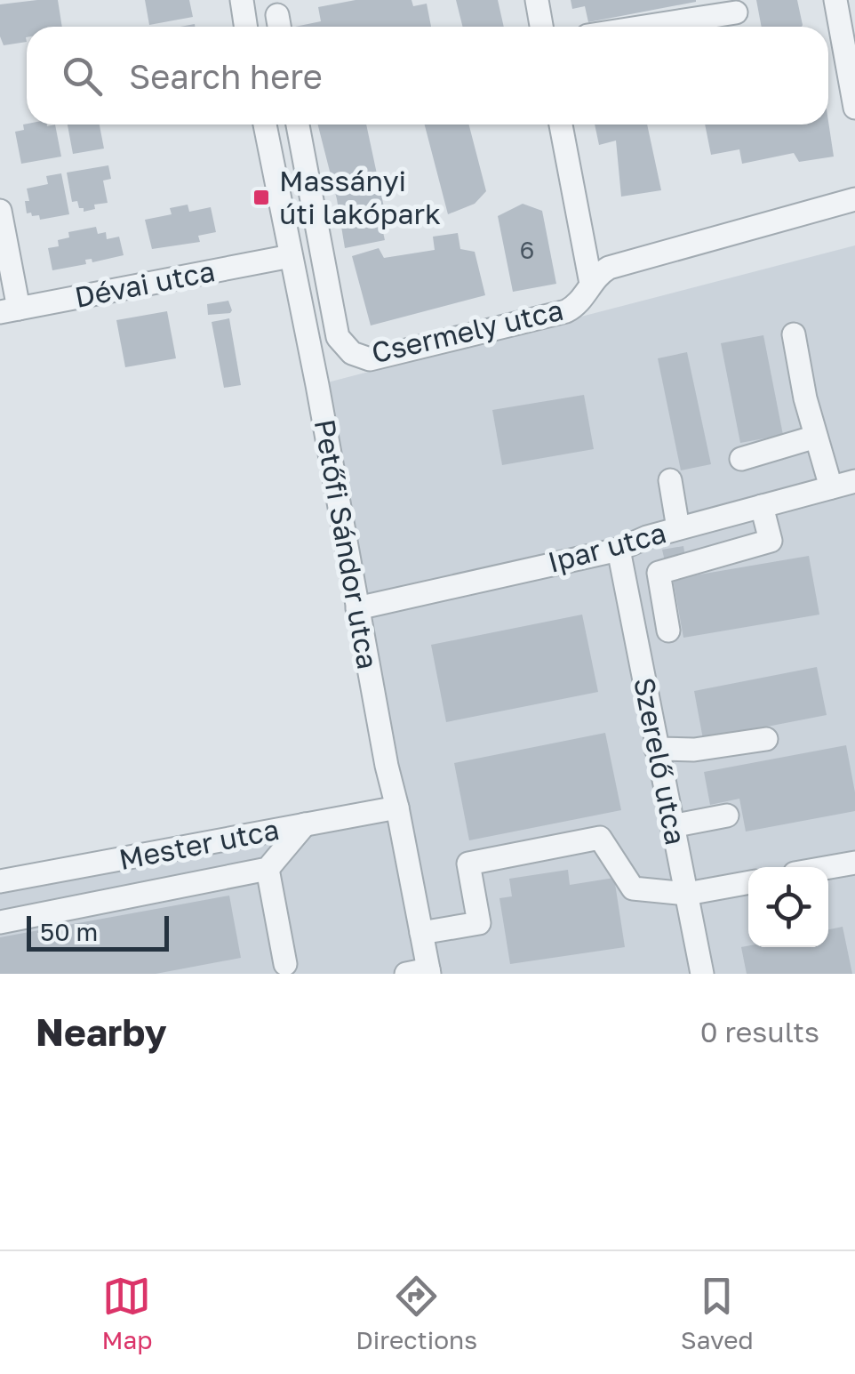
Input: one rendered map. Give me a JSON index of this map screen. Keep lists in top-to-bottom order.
{
  "streets": {
    "street": [
      "Dévai utca",
      "Csermely utca",
      "Petőfi Sándor utca",
      "Ipar utca",
      "Szerelő utca",
      "Mester utca"
    ]
  },
  "crossings": [
    ["Dévai utca", "Petőfi Sándor utca"],
    ["Petőfi Sándor utca", "Ipar utca"],
    ["Petőfi Sándor utca", "Mester utca"],
    ["Ipar utca", "Szerelő utca"]
  ],
  "places": {
    "transit": ["Massányi úti lakópark"]
  },
  "house_numbers": ["6"],
  "scale_bar": "50 m",
  "page": {
    "search": "Search here",
    "scale": "50 m",
    "heading": ["Nearby", "0 results"],
    "nav": ["Map", "Directions", "Saved"]
  }
}
